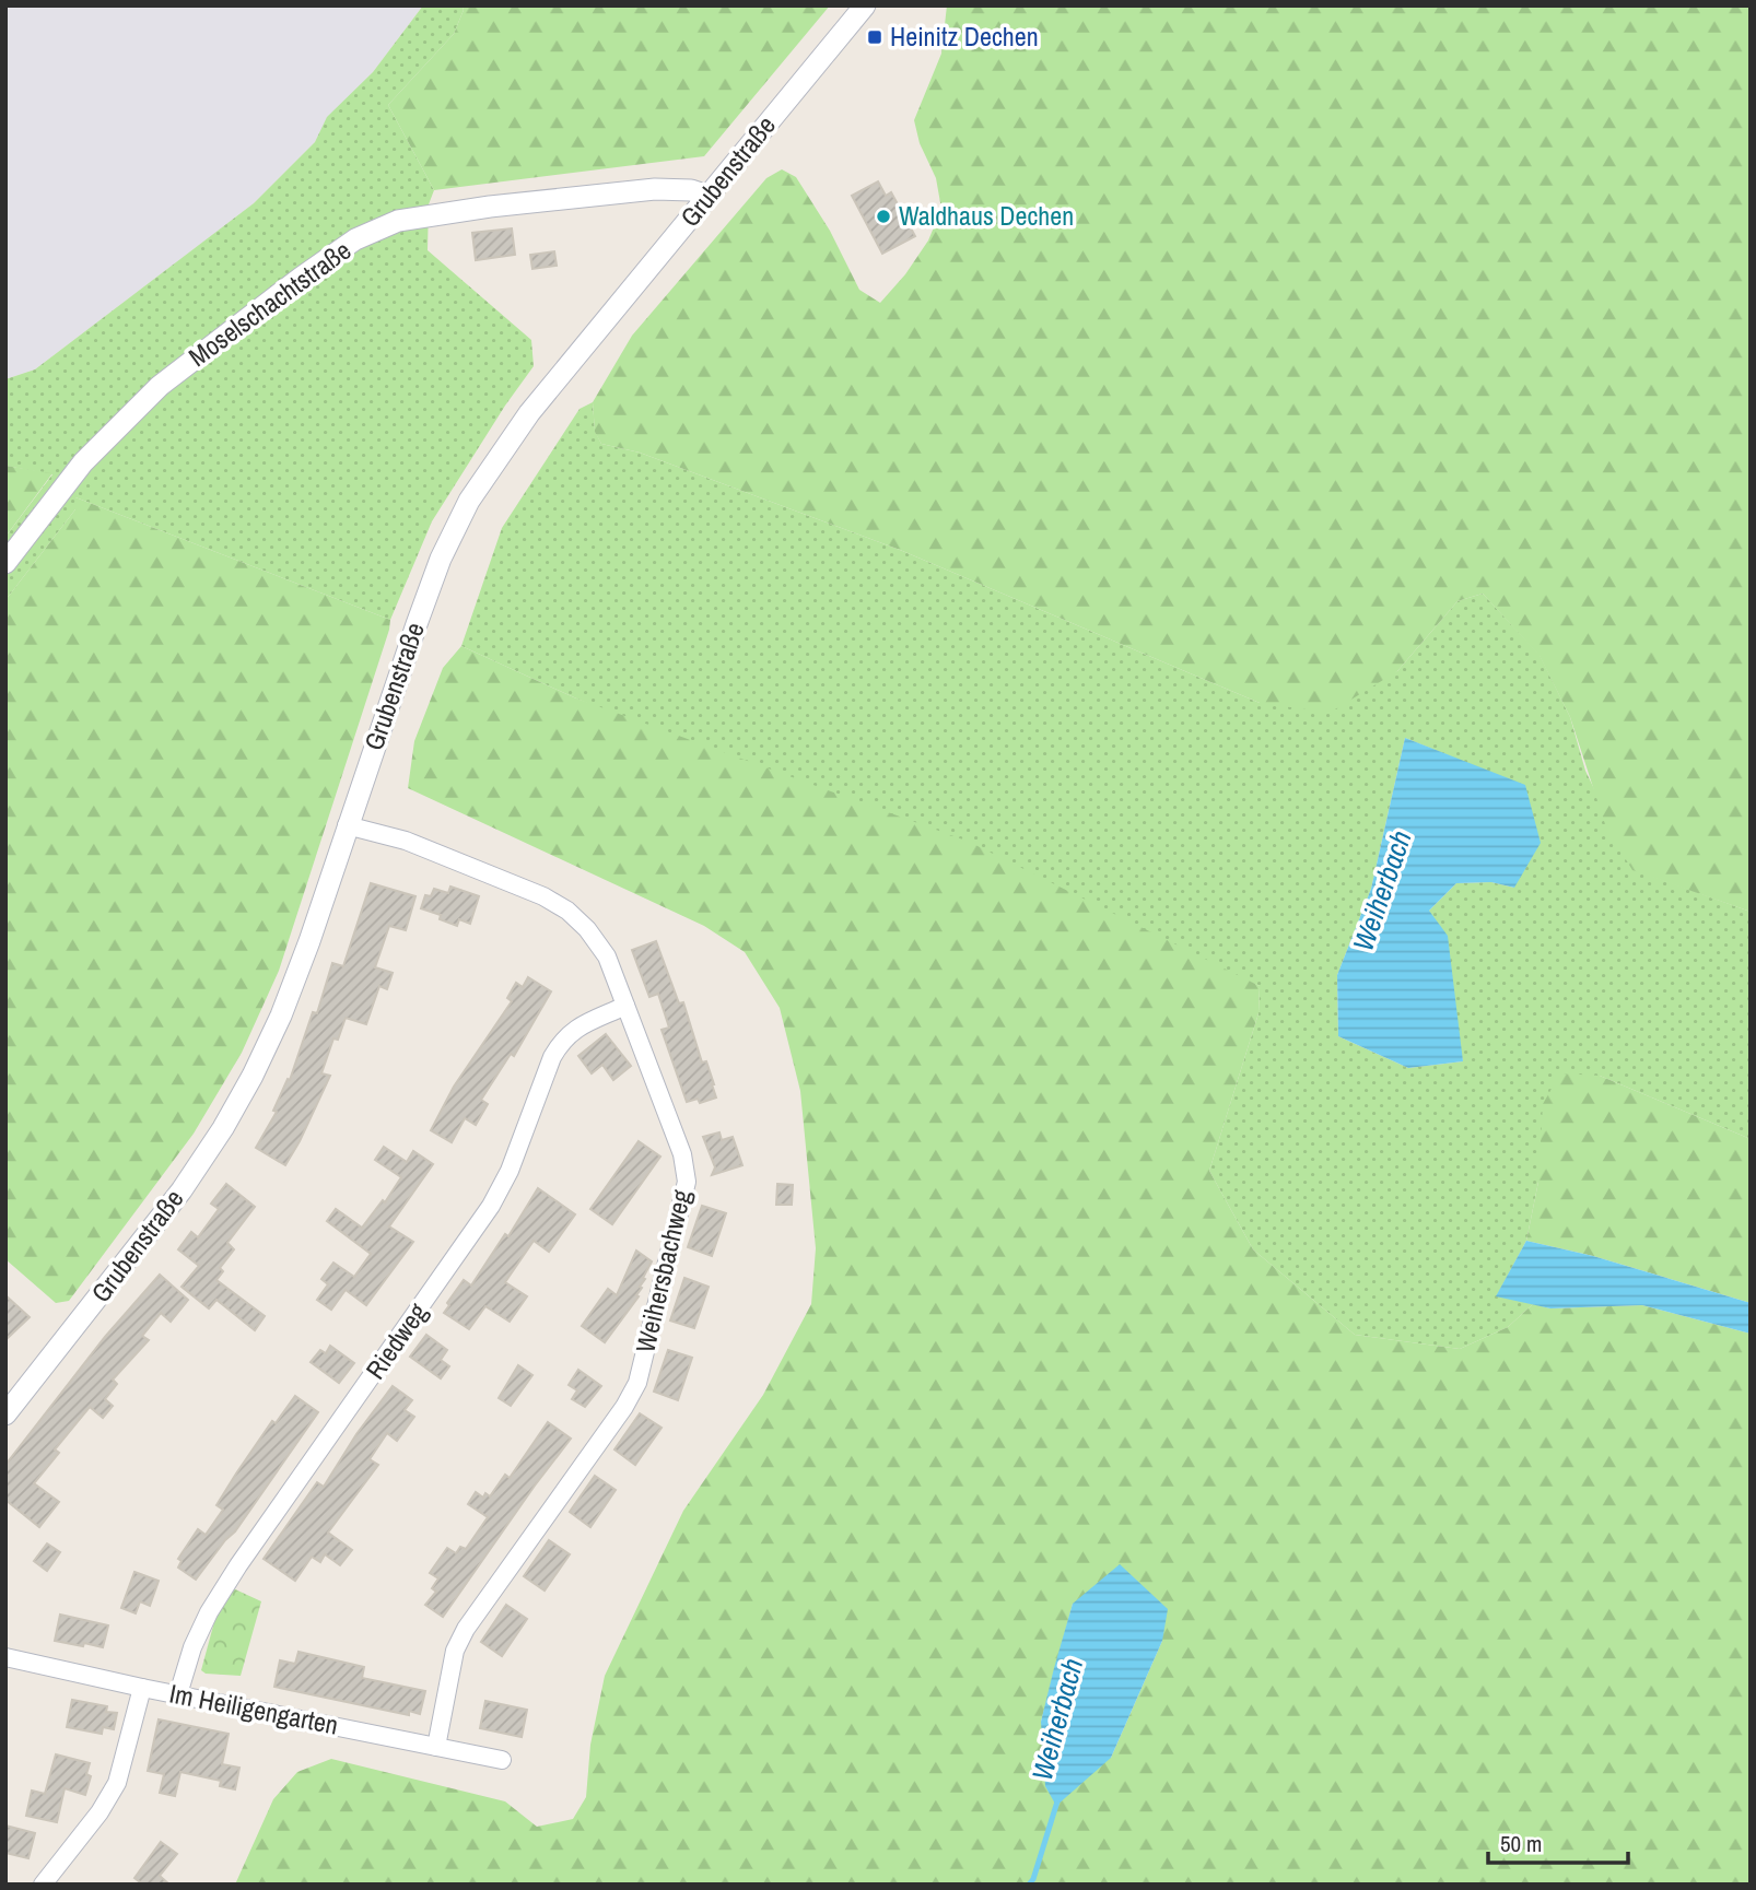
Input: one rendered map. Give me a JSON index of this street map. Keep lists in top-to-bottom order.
{
  "streets": {
    "street": [
      "Grubenstraße",
      "Moselschachtstraße",
      "Weihersbachweg",
      "Riedweg",
      "Im Heiligengarten"
    ]
  },
  "crossings": [
    ["Grubenstraße", "Moselschachtstraße"],
    ["Grubenstraße", "Weihersbachweg"],
    ["Weihersbachweg", "Riedweg"],
    ["Weihersbachweg", "Im Heiligengarten"],
    ["Riedweg", "Im Heiligengarten"]
  ],
  "water": ["Weiherbach"],
  "places": {
    "transit": ["Heinitz Dechen"],
    "other": ["Waldhaus Dechen"]
  },
  "scale_bar": "50 m"
}
